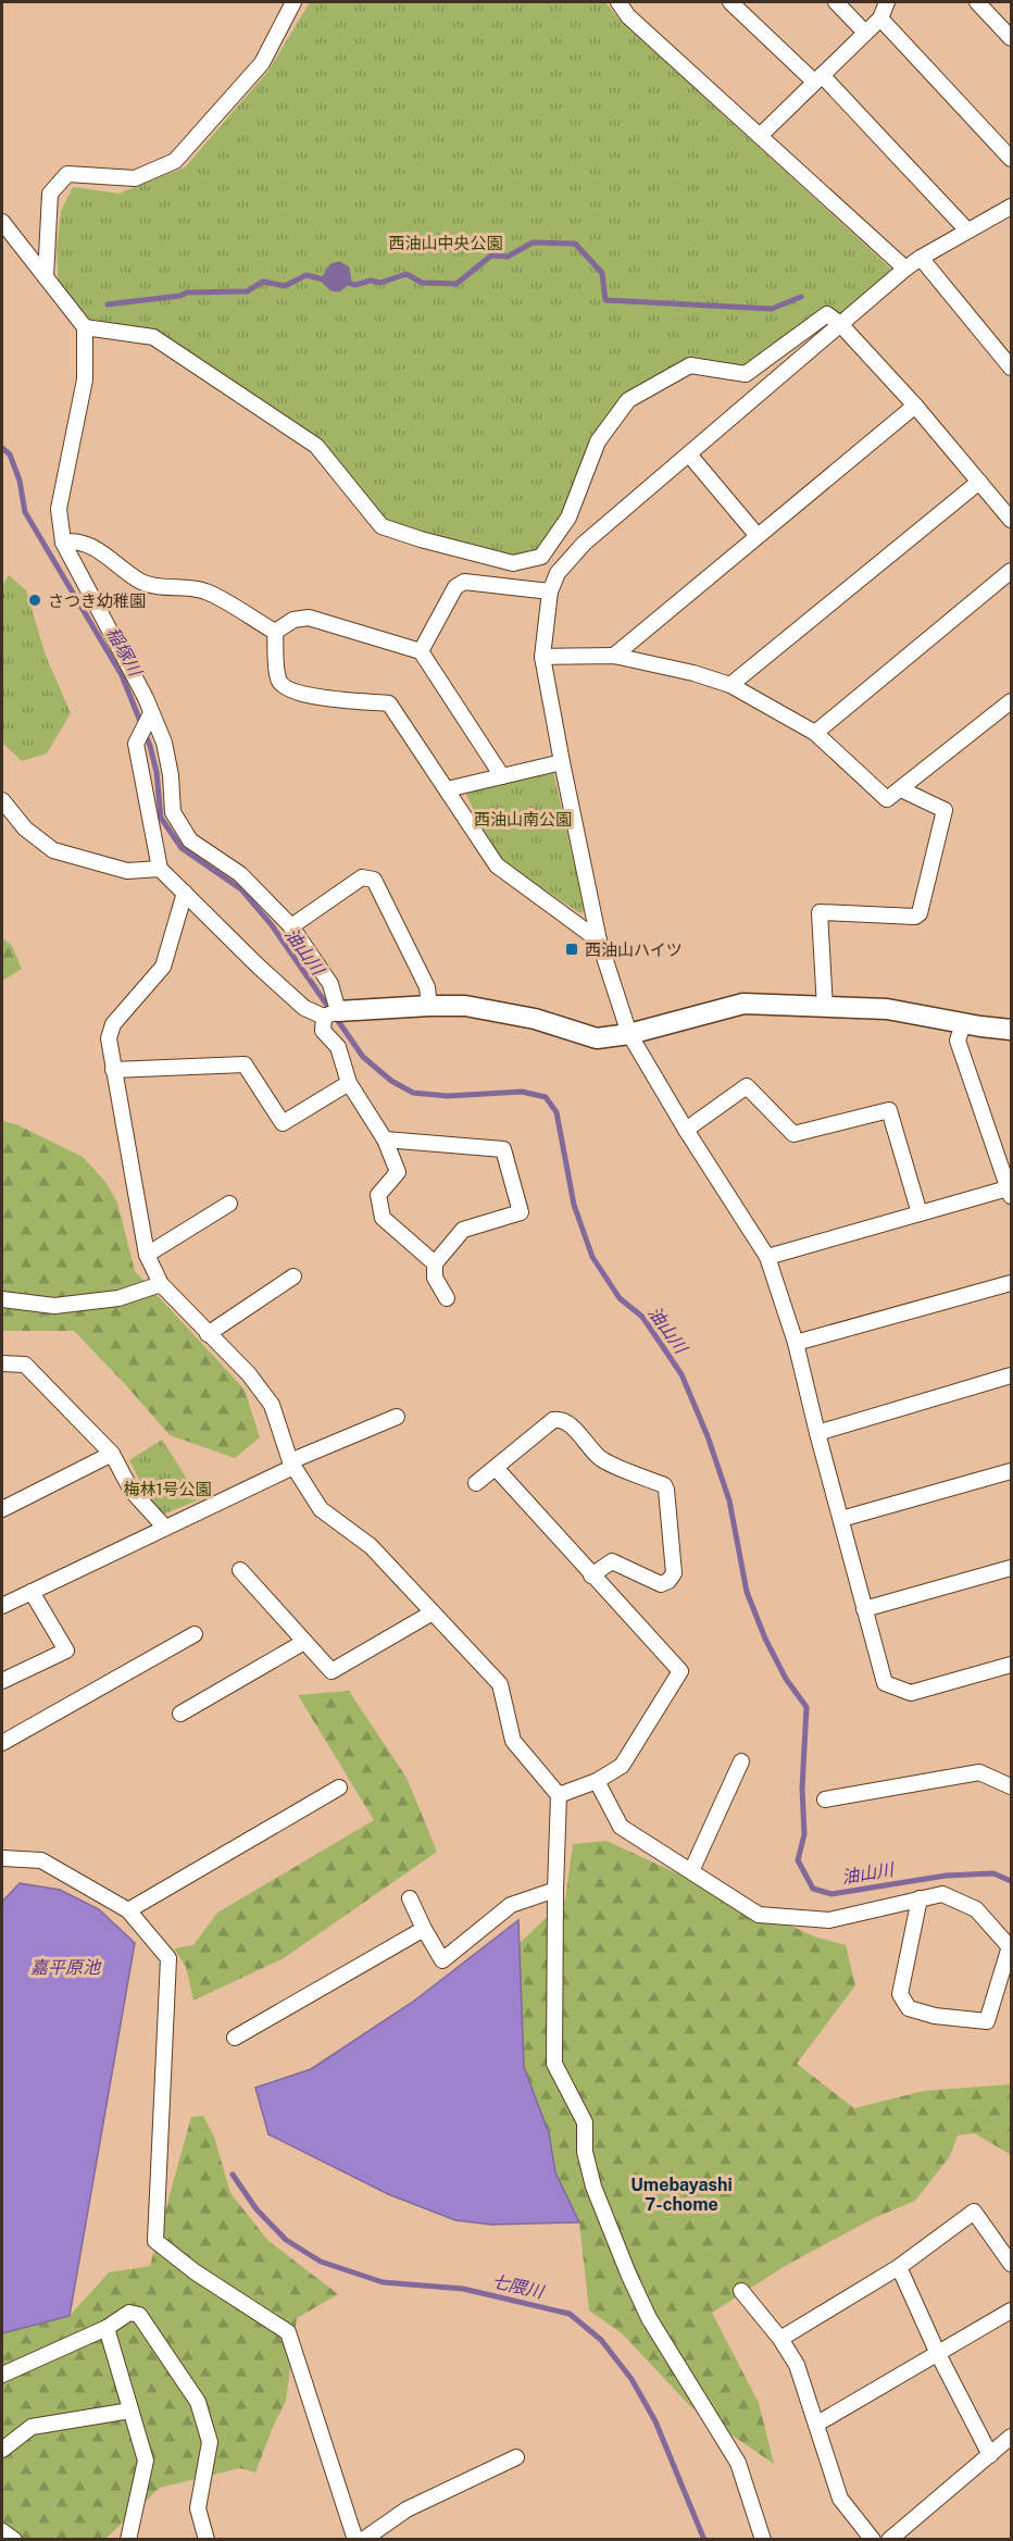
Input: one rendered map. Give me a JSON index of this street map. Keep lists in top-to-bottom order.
{
  "districts": ["Umebayashi 7-chome"],
  "water": [
    "稲塚川",
    "油山川",
    "嘉平原池",
    "七隈川"
  ],
  "parks": ["西油山中央公園", "西油山南公園", "梅林1号公園"],
  "places": {
    "other": ["さつき幼稚園"],
    "transit": ["西油山ハイツ"]
  }
}
